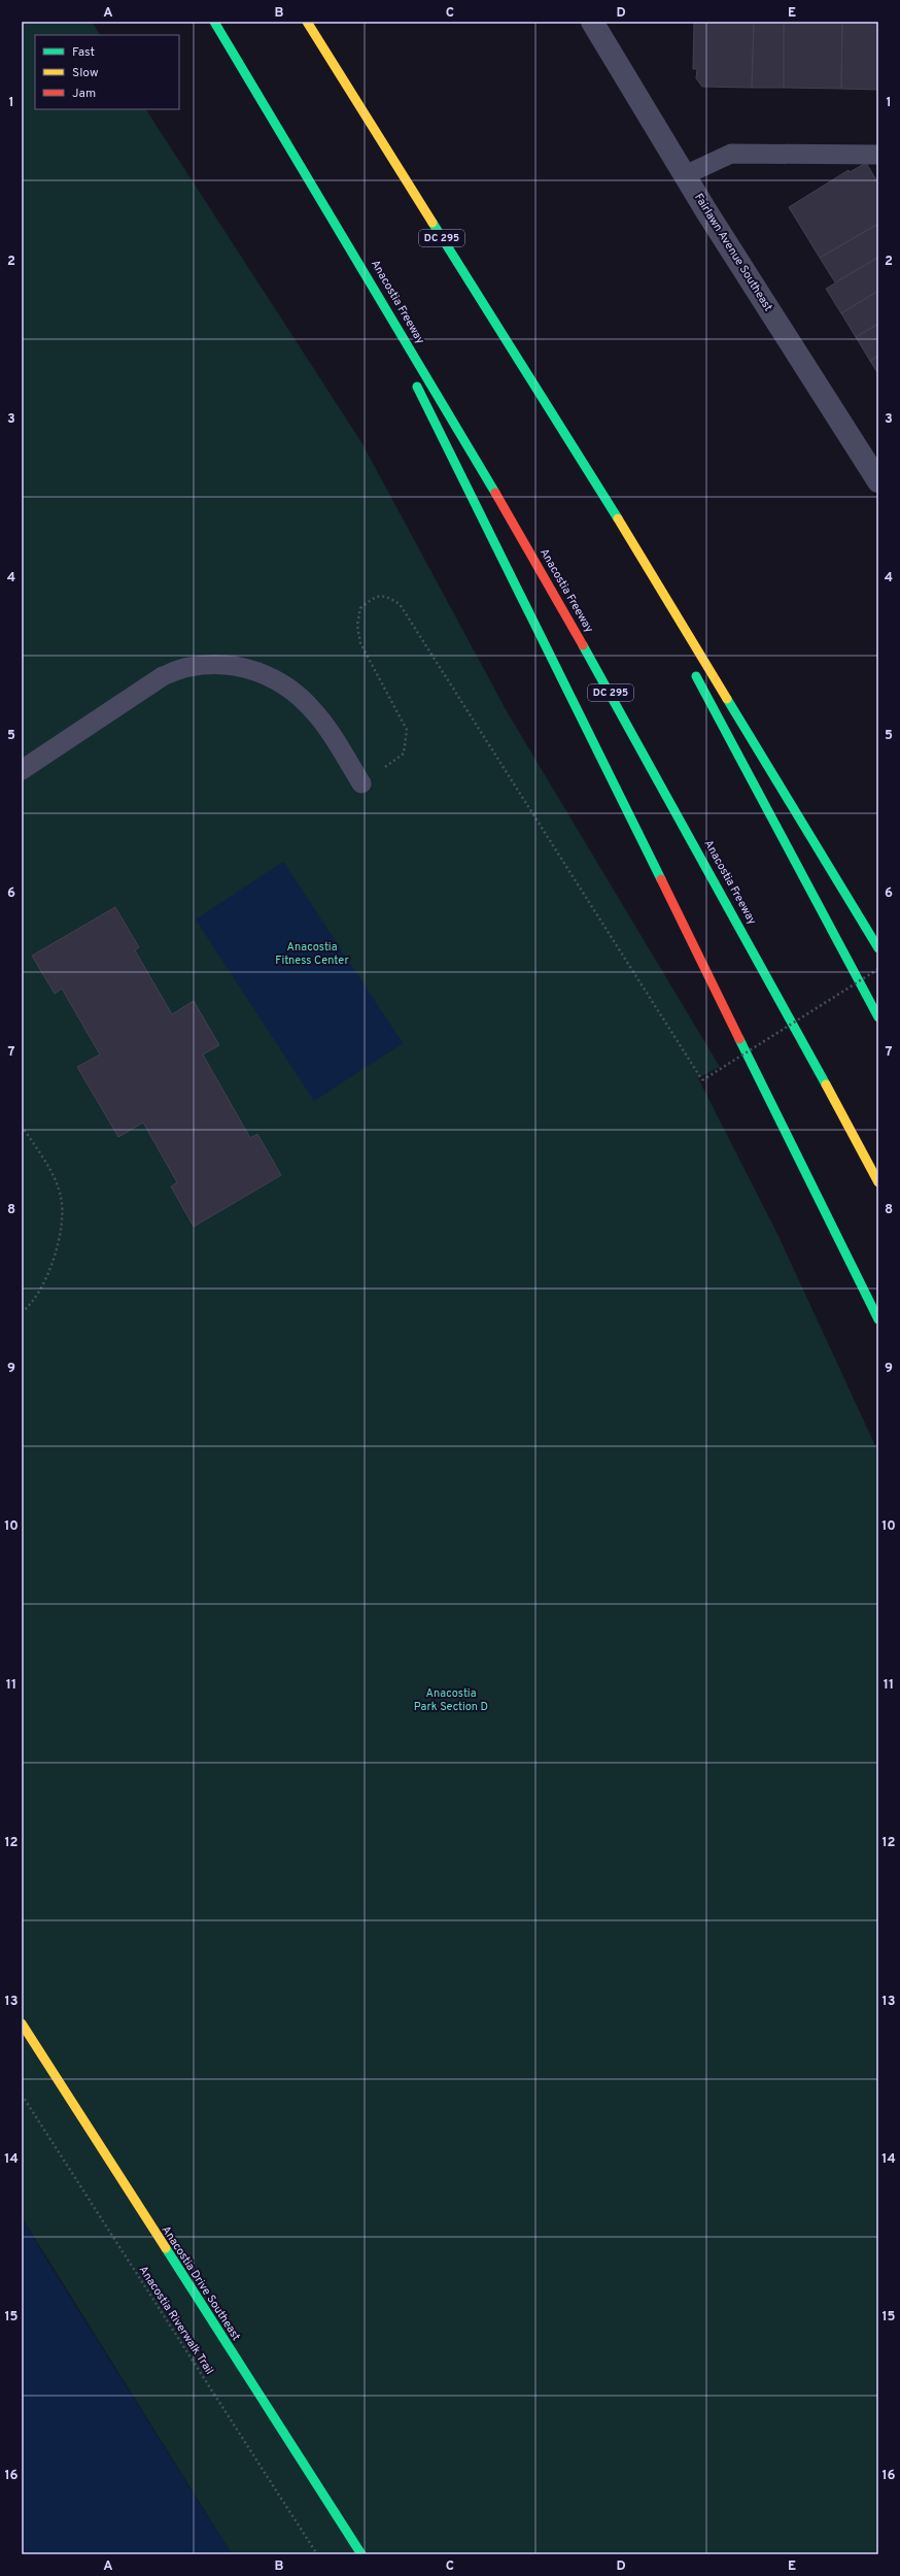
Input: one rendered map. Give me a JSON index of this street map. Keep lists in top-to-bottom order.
{
  "streets": {
    "main road": ["DC 295", "Anacostia Freeway", "Anacostia Drive Southeast"],
    "street": ["Fairlawn Avenue Southeast"],
    "path": ["Anacostia Riverwalk Trail"]
  },
  "parks": ["Anacostia Fitness Center", "Anacostia Park Section D"],
  "legend": ["Fast", "Slow", "Jam"],
  "grid": {
    "columns": [
      "A",
      "B",
      "C",
      "D",
      "E"
    ],
    "rows": [
      "1",
      "2",
      "3",
      "4",
      "5",
      "6",
      "7",
      "8",
      "9",
      "10",
      "11",
      "12",
      "13",
      "14",
      "15",
      "16"
    ]
  }
}
